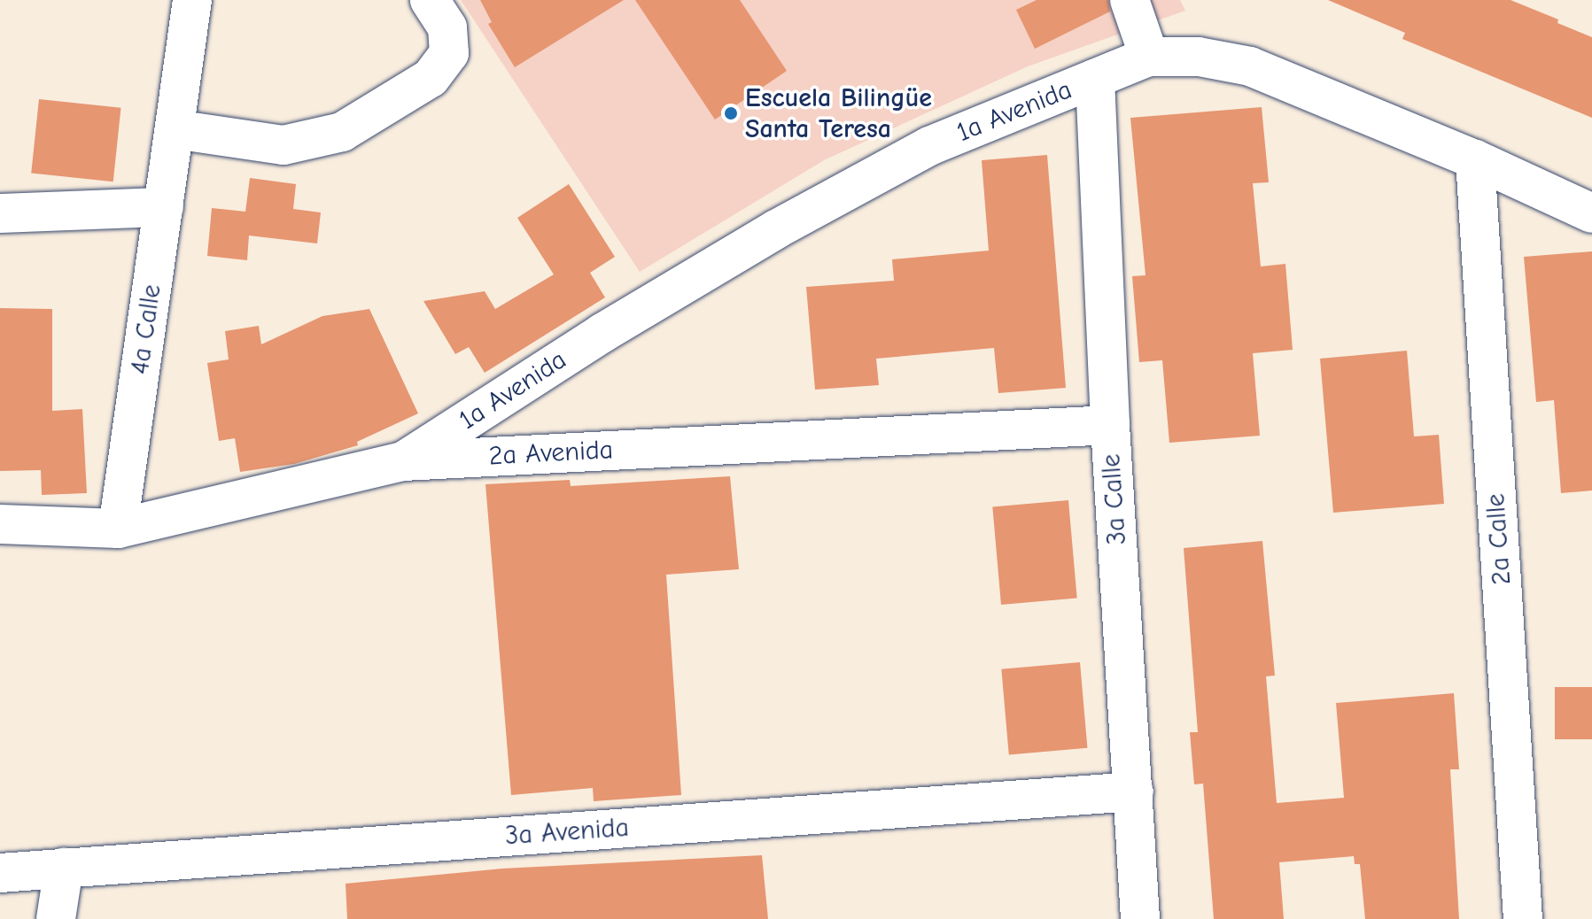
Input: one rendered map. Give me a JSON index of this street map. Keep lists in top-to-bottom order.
{
  "streets": {
    "street": [
      "1a Avenida",
      "4a Calle",
      "2a Avenida",
      "3a Calle",
      "2a Calle",
      "3a Avenida"
    ]
  },
  "crossings": [
    ["1a Avenida", "2a Avenida"],
    ["1a Avenida", "3a Calle"],
    ["1a Avenida", "2a Calle"],
    ["4a Calle", "2a Avenida"],
    ["2a Avenida", "3a Calle"],
    ["3a Calle", "3a Avenida"]
  ],
  "places": ["Escuela Bilingüe Santa Teresa"]
}
